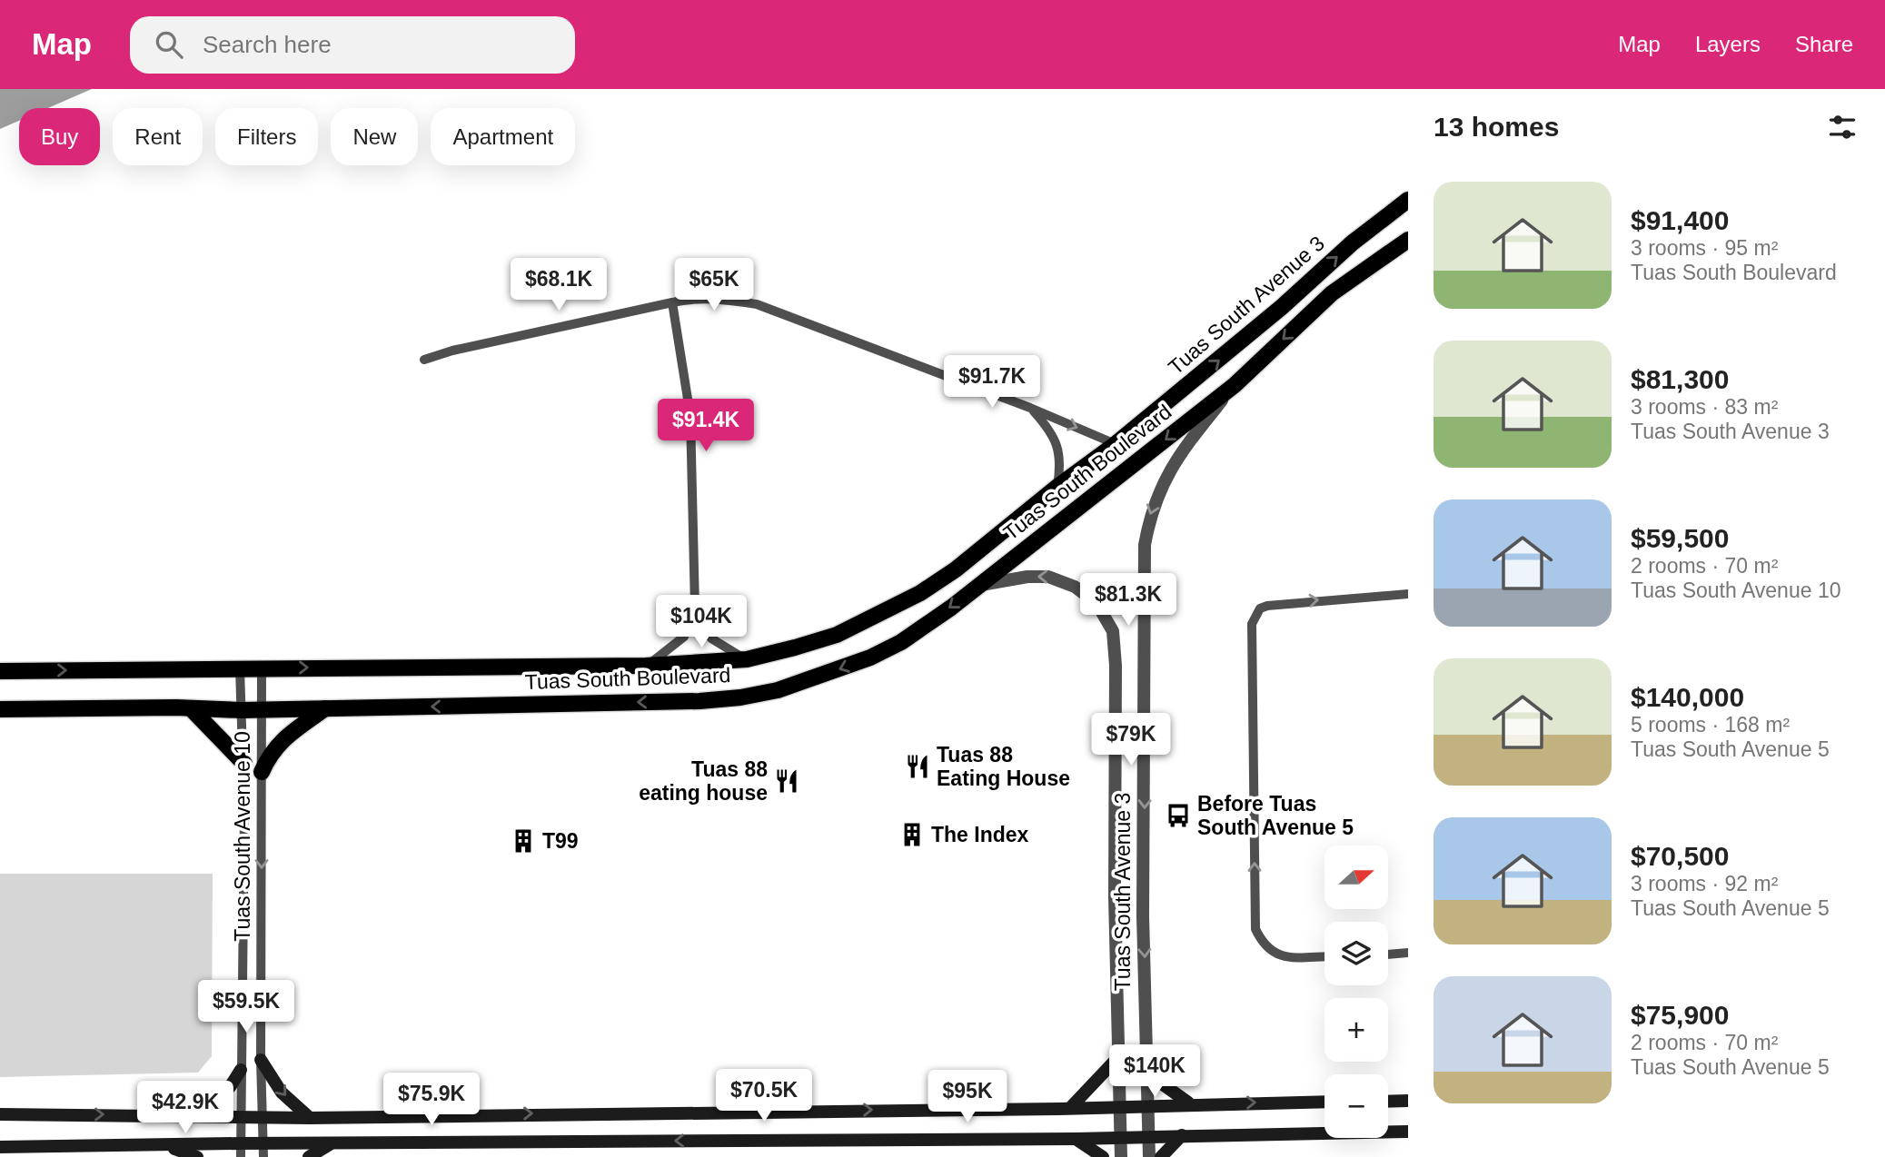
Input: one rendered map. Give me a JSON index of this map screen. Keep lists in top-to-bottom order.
{
  "streets": {
    "main road": ["Tuas South Avenue 3", "Tuas South Boulevard"],
    "street": ["Tuas South Avenue 10"]
  },
  "crossings": [
    ["Tuas South Avenue 3", "Tuas South Boulevard"],
    ["Tuas South Boulevard", "Tuas South Avenue 10"]
  ],
  "places": {
    "restaurant": ["Tuas 88 Eating House", "Tuas 88 eating house"],
    "bus stop": ["Before Tuas South Avenue 5"],
    "building": ["The Index", "T99"]
  },
  "north": "right",
  "page": {
    "header": "Map",
    "search": "Search here",
    "nav": ["Map", "Layers", "Share"],
    "heading": "13 homes",
    "chip": [
      "Buy",
      "Rent",
      "Filters",
      "New",
      "Apartment"
    ],
    "list": [
      {
        "name": "$91,400",
        "note": "3 rooms · 95 m² · Tuas South Boulevard"
      },
      {
        "name": "$81,300",
        "note": "3 rooms · 83 m² · Tuas South Avenue 3"
      },
      {
        "name": "$59,500",
        "note": "2 rooms · 70 m² · Tuas South Avenue 10"
      },
      {
        "name": "$140,000",
        "note": "5 rooms · 168 m² · Tuas South Avenue 5"
      },
      {
        "name": "$70,500",
        "note": "3 rooms · 92 m² · Tuas South Avenue 5"
      },
      {
        "name": "$75,900",
        "note": "2 rooms · 70 m² · Tuas South Avenue 5"
      }
    ],
    "price": [
      "$68.1K",
      "$65K",
      "$91.7K",
      "$91.4K",
      "$81.3K",
      "$104K",
      "$79K",
      "$59.5K",
      "$140K",
      "$70.5K",
      "$95K",
      "$75.9K",
      "$42.9K"
    ],
    "map_buttons": ["+", "−"]
  }
}
